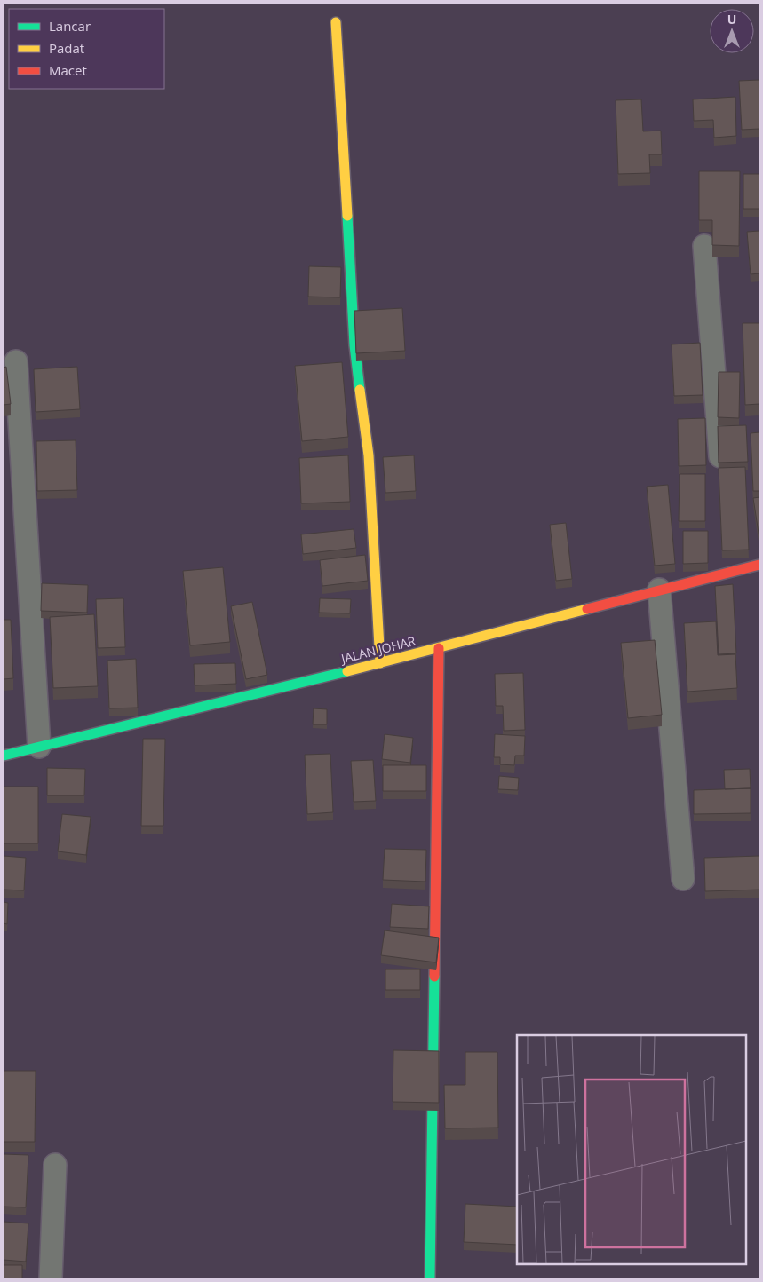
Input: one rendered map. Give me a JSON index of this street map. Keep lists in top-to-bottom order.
{
  "streets": {
    "street": ["JALAN JOHAR"]
  },
  "legend": ["Lancar", "Padat", "Macet"],
  "north": "top"
}
